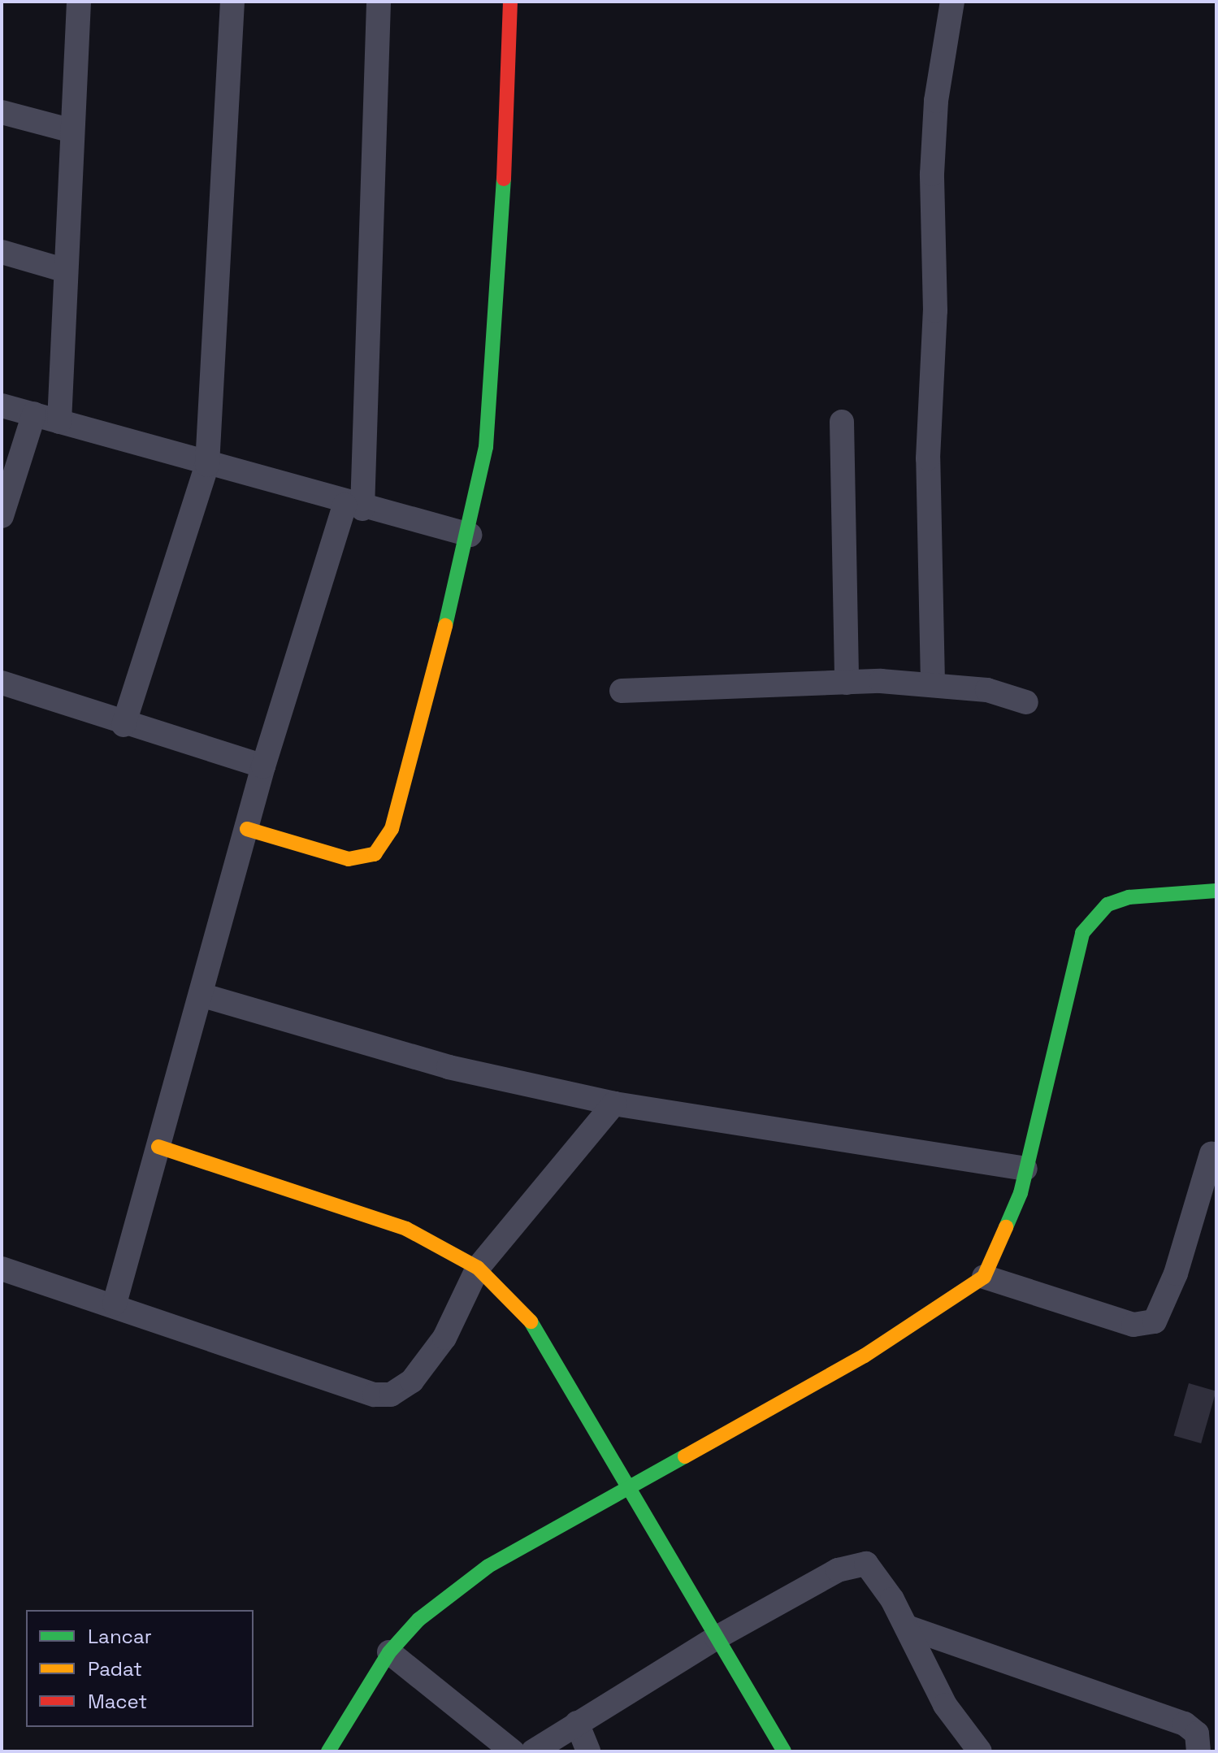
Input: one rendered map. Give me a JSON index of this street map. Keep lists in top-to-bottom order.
{
  "legend": ["Lancar", "Padat", "Macet"]
}
